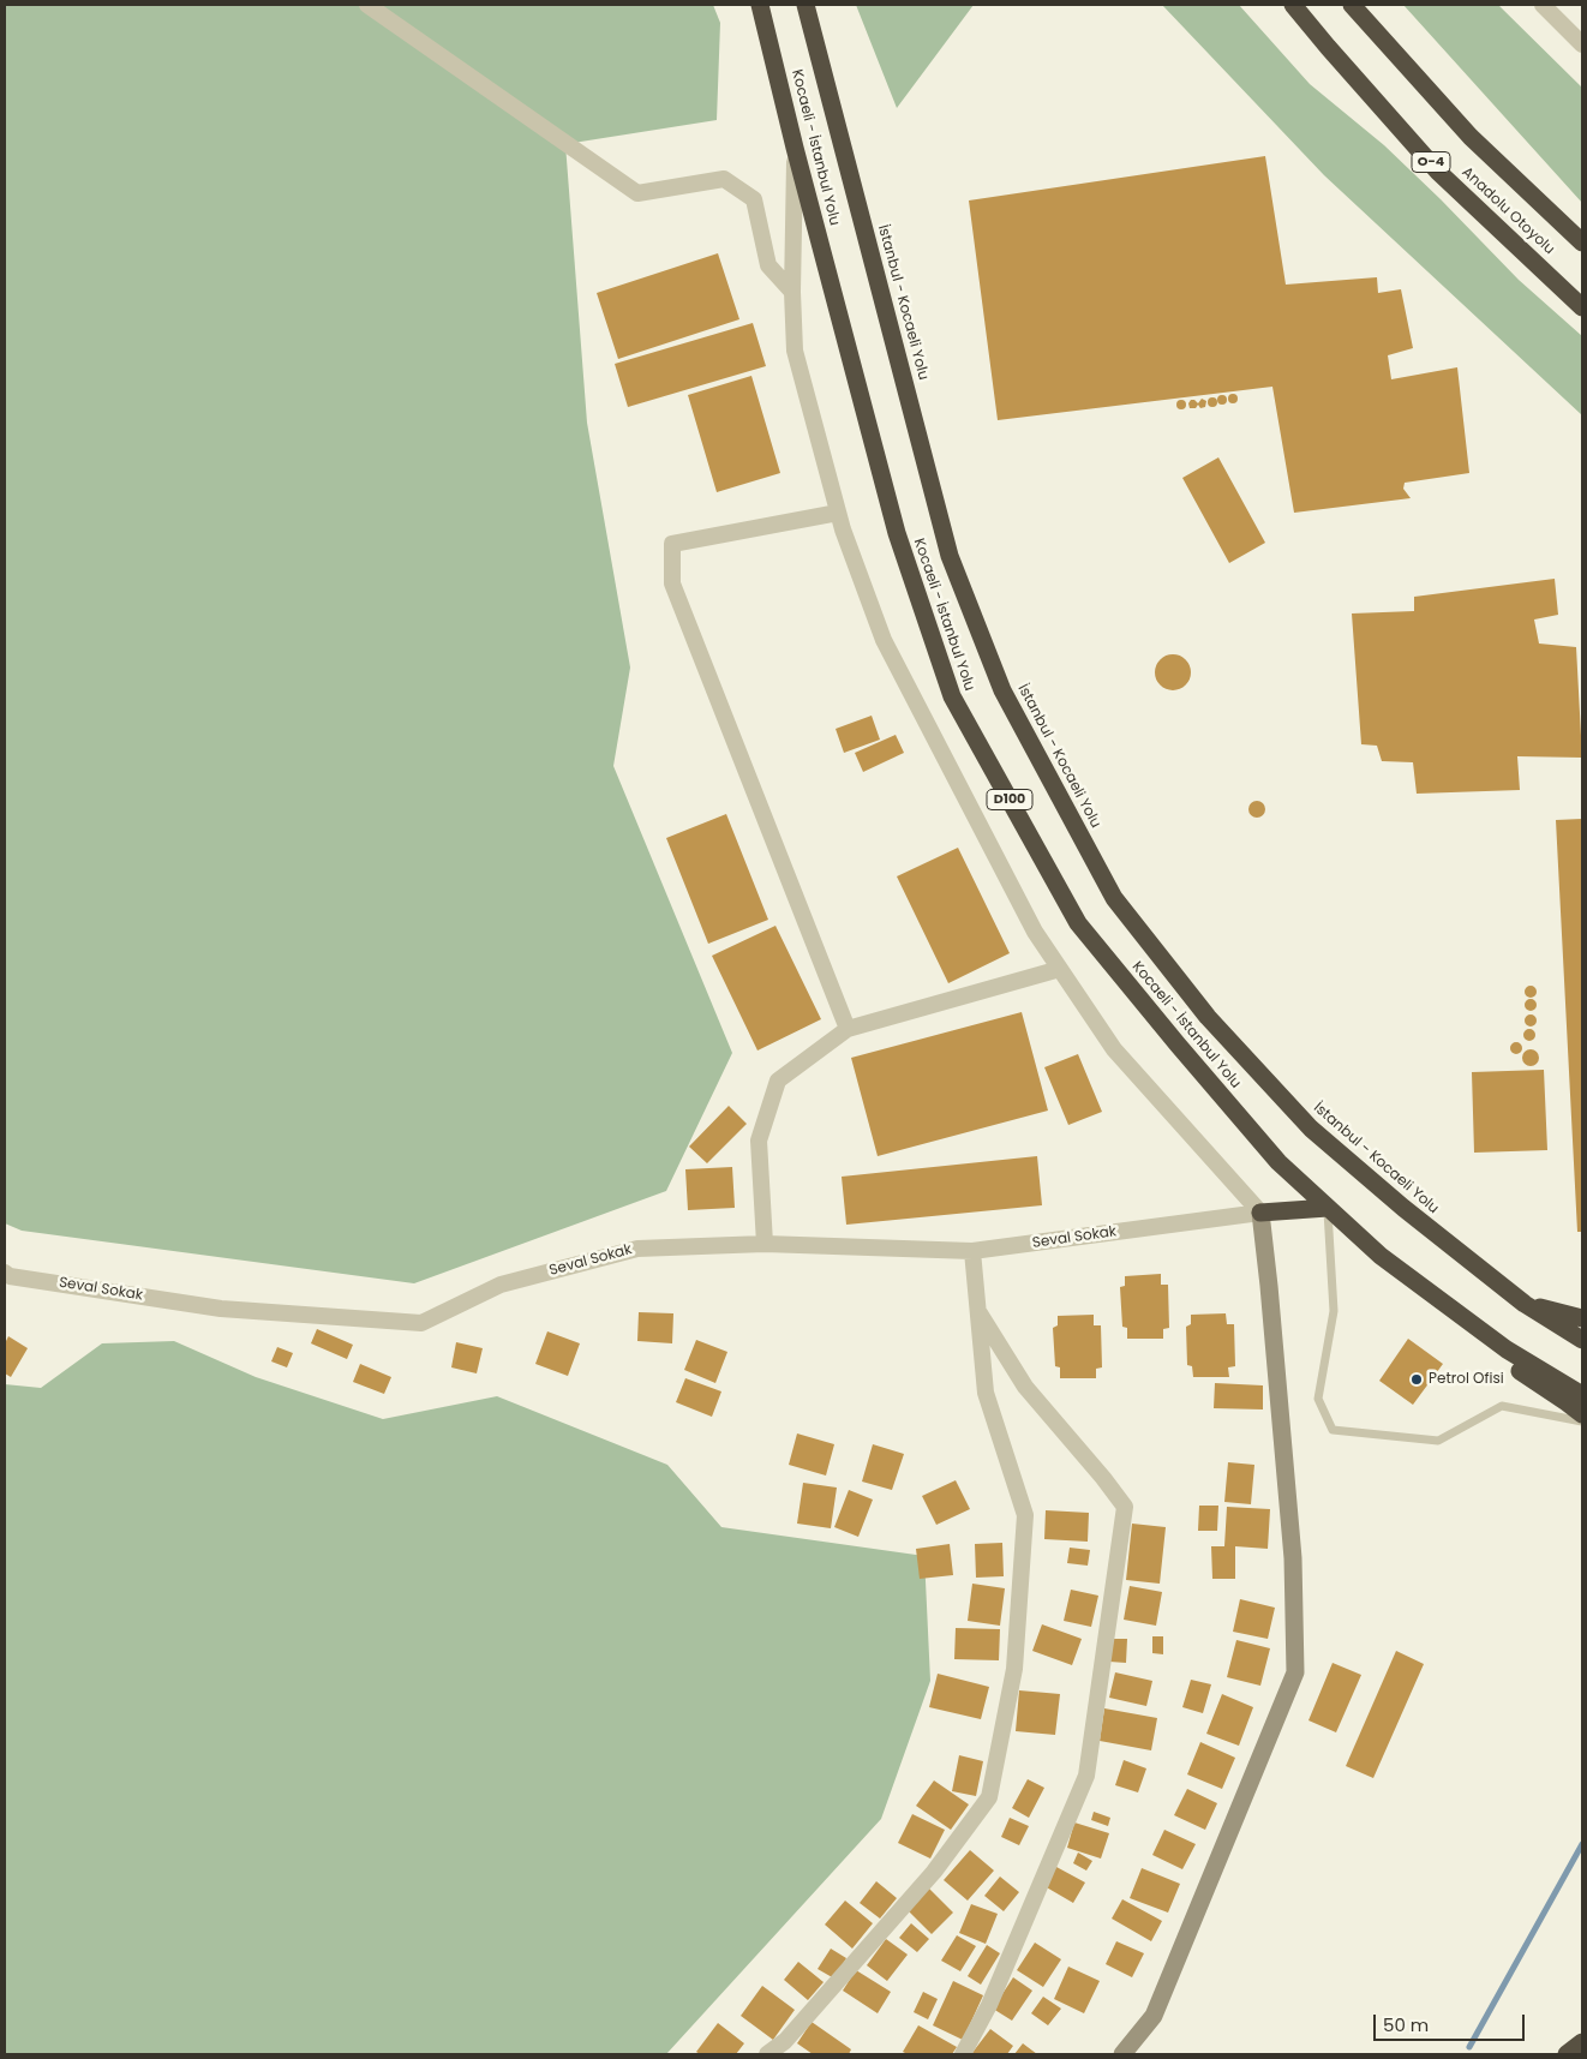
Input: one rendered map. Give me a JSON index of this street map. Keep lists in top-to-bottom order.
{
  "streets": {
    "highway": [
      "Kocaeli - İstanbul Yolu",
      "O-4",
      "Anadolu Otoyolu",
      "İstanbul - Kocaeli Yolu",
      "D100"
    ],
    "street": ["Seval Sokak"]
  },
  "places": ["Petrol Ofisi"],
  "scale_bar": "50 m"
}
